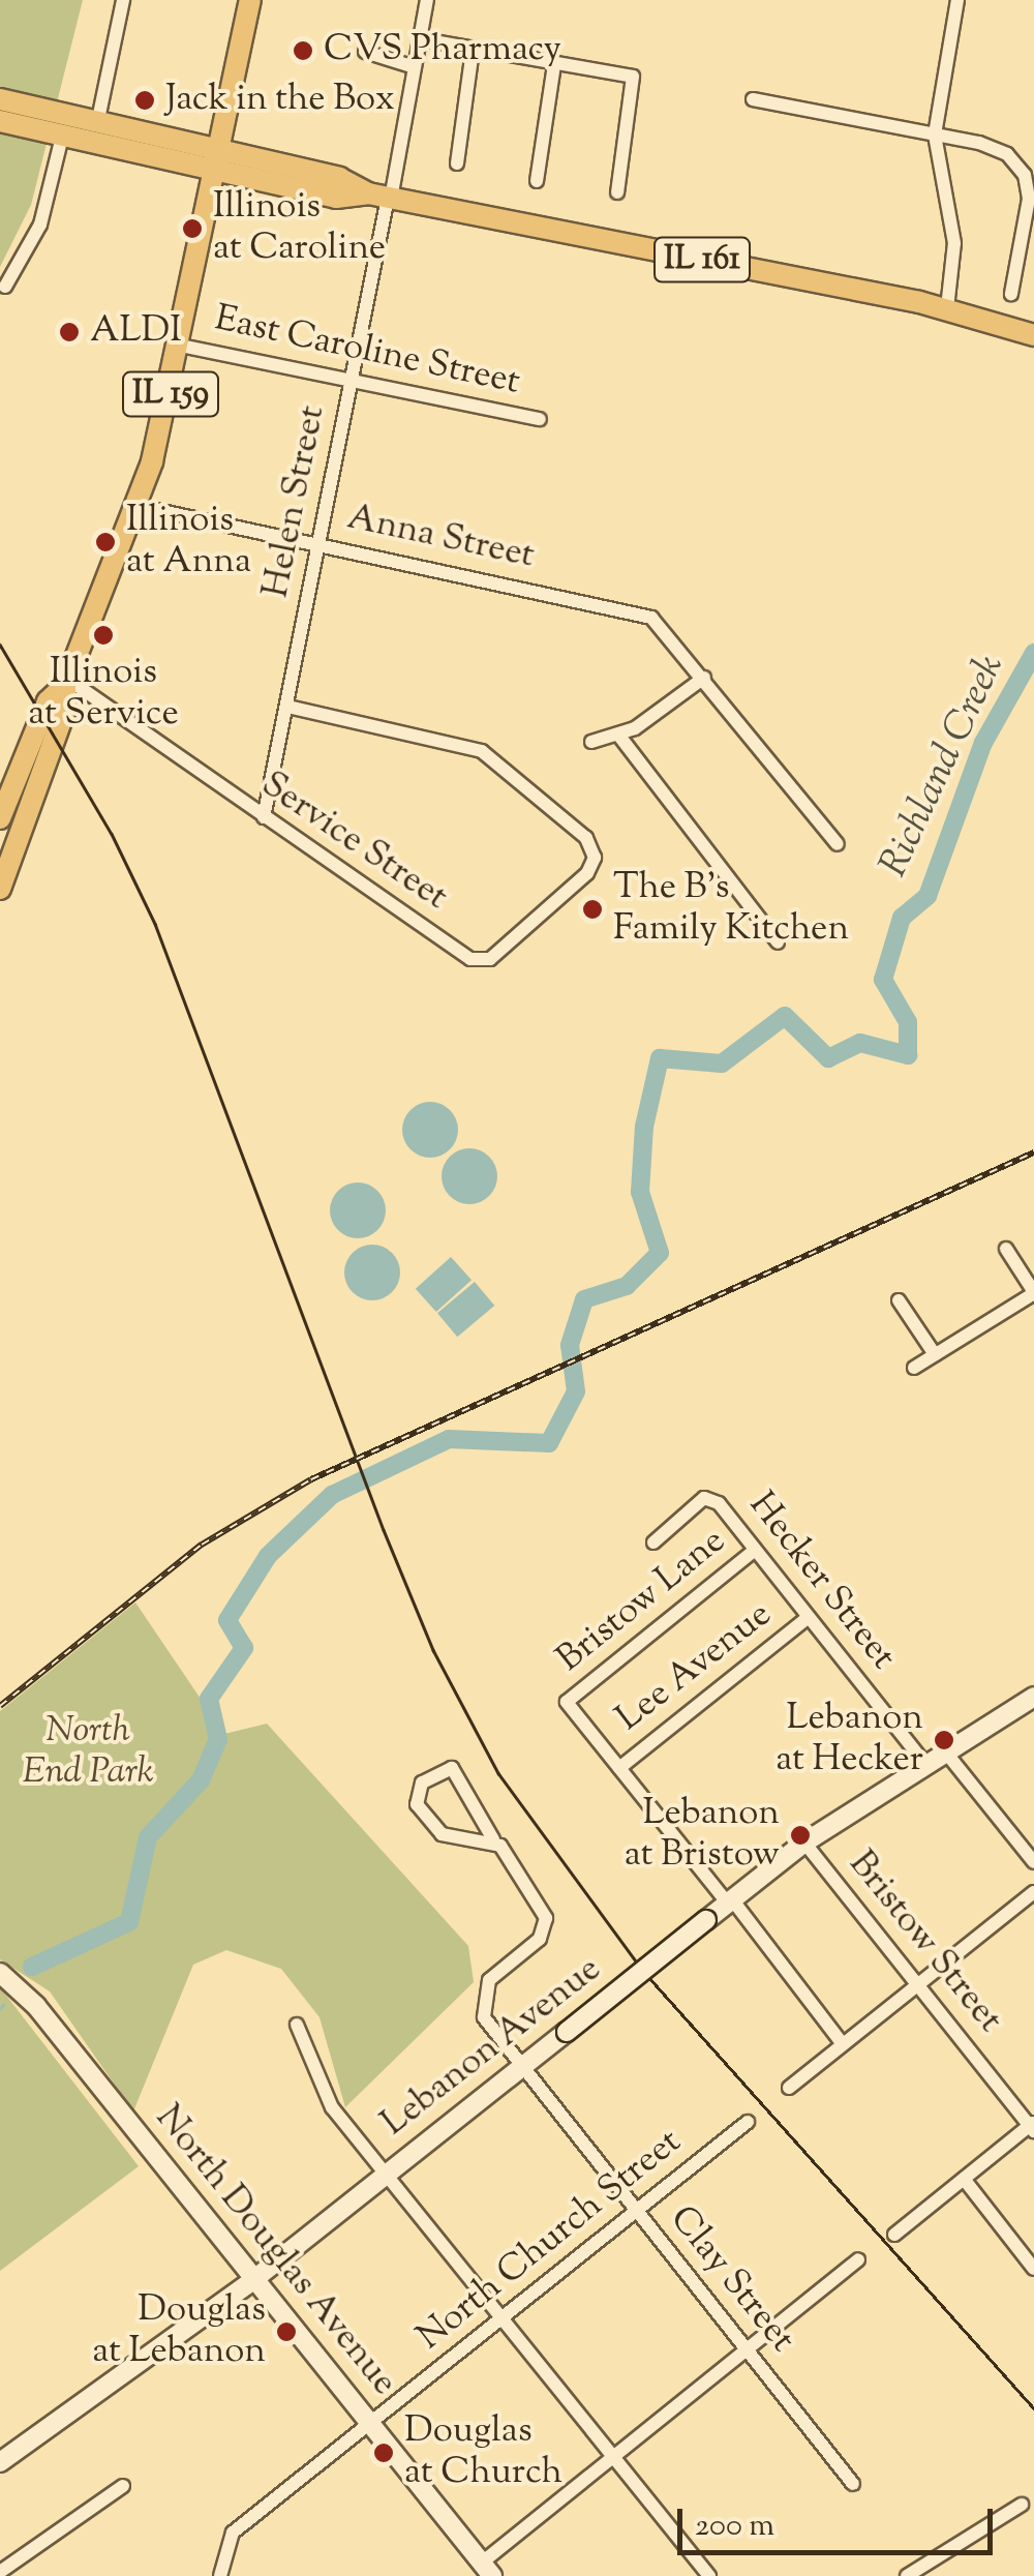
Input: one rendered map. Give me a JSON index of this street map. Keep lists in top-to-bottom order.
{
  "streets": {
    "main road": [
      "IL 161",
      "IL 159",
      "Lebanon Avenue",
      "North Douglas Avenue"
    ],
    "street": [
      "East Caroline Street",
      "Helen Street",
      "Anna Street",
      "Service Street",
      "Hecker Street",
      "Bristow Lane",
      "Lee Avenue",
      "Bristow Street",
      "North Church Street",
      "Clay Street"
    ]
  },
  "crossings": [
    ["IL 161", "IL 159"],
    ["IL 161", "Helen Street"],
    ["East Caroline Street", "IL 159"],
    ["East Caroline Street", "Helen Street"],
    ["IL 159", "Anna Street"],
    ["IL 159", "Service Street"],
    ["Helen Street", "Anna Street"],
    ["Helen Street", "Service Street"],
    ["Hecker Street", "Bristow Lane"],
    ["Hecker Street", "Lee Avenue"],
    ["Hecker Street", "Lebanon Avenue"],
    ["Bristow Lane", "Lee Avenue"],
    ["Bristow Street", "Lebanon Avenue"],
    ["Lebanon Avenue", "North Douglas Avenue"],
    ["Lebanon Avenue", "Clay Street"],
    ["North Church Street", "North Douglas Avenue"],
    ["North Church Street", "Clay Street"]
  ],
  "water": ["Richland Creek"],
  "parks": ["North End Park"],
  "places": [
    "CVS Pharmacy",
    "Jack in the Box",
    "Illinois at Caroline",
    "ALDI",
    "Illinois at Anna",
    "Illinois at Service",
    "The B's Family Kitchen",
    "Lebanon at Hecker",
    "Lebanon at Bristow",
    "Douglas at Lebanon",
    "Douglas at Church"
  ],
  "scale_bar": "200 m"
}
